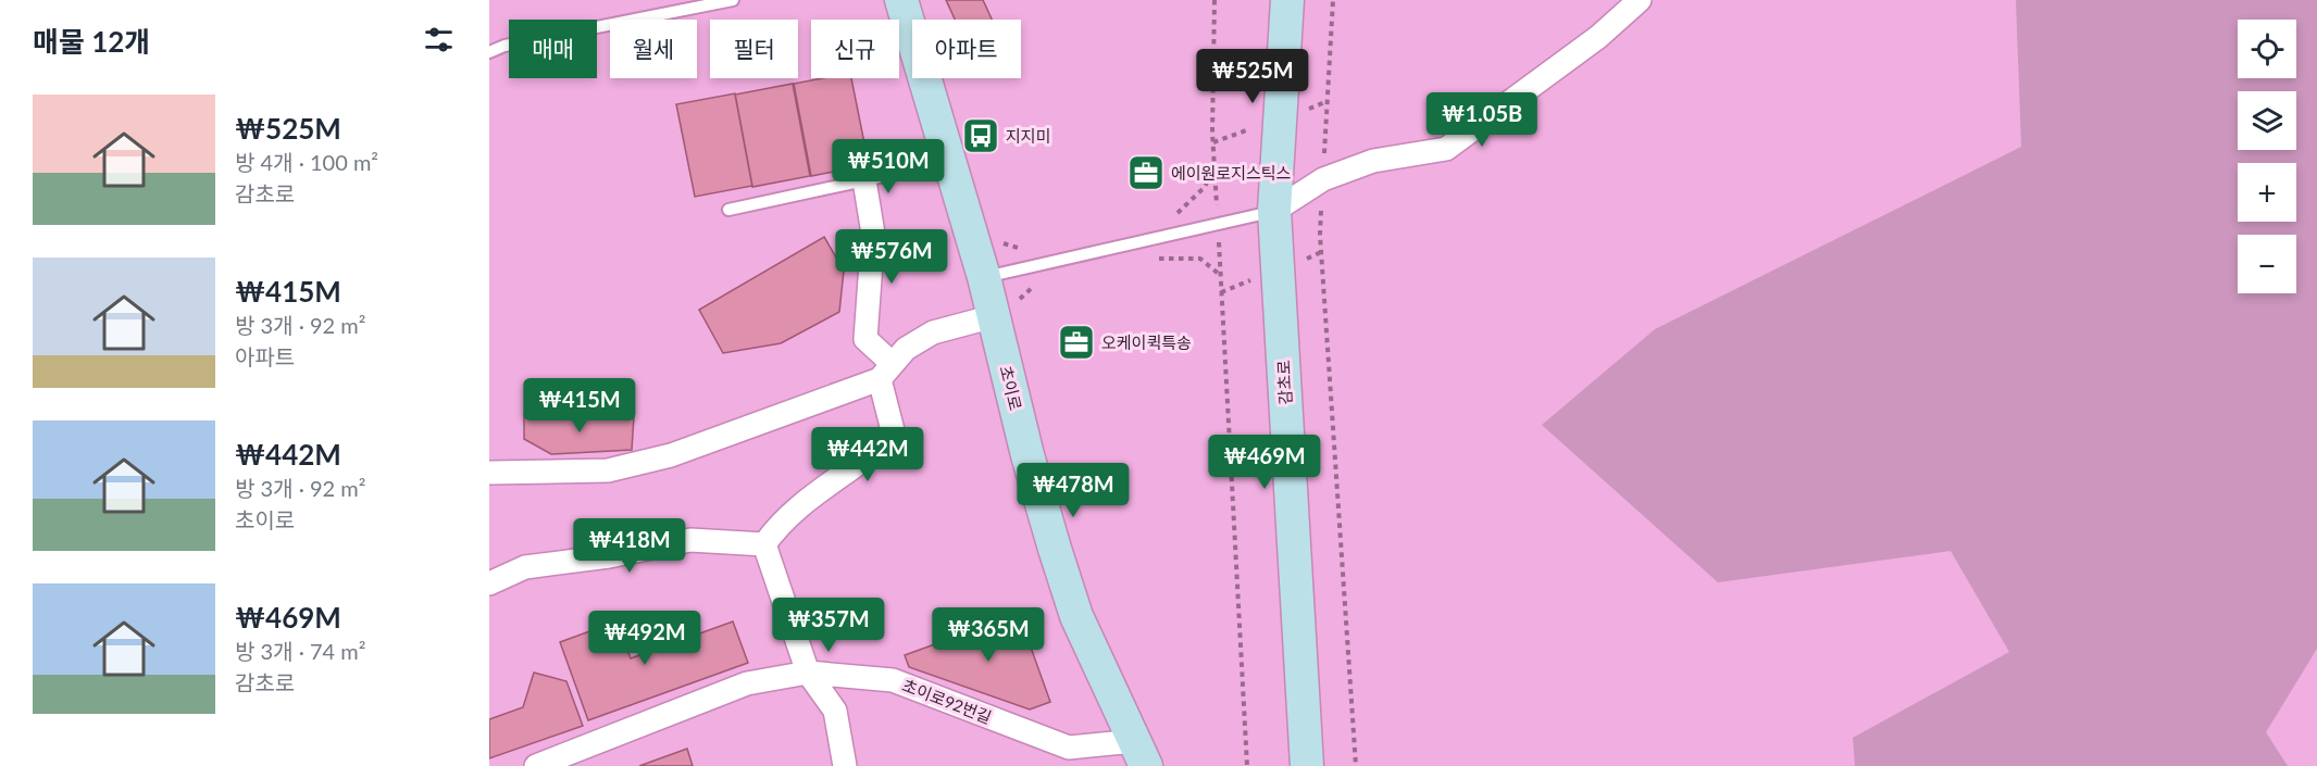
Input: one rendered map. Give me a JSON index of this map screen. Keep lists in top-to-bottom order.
{
  "streets": {
    "street": ["감초로", "초이로", "초이로92번길"]
  },
  "crossings": [
    ["초이로", "초이로92번길"]
  ],
  "places": {
    "bus stop": ["지지미"],
    "office": ["에이원로지스틱스", "오케이퀵특송"]
  },
  "page": {
    "heading": "매물 12개",
    "map_buttons": ["+", "−"],
    "chip": [
      "매매",
      "월세",
      "필터",
      "신규",
      "아파트"
    ],
    "price": [
      "₩525M",
      "₩1.05B",
      "₩510M",
      "₩576M",
      "₩415M",
      "₩442M",
      "₩469M",
      "₩478M",
      "₩418M",
      "₩357M",
      "₩365M",
      "₩492M"
    ],
    "list": [
      {
        "name": "₩525M",
        "note": "방 4개 · 100 m² · 감초로"
      },
      {
        "name": "₩415M",
        "note": "방 3개 · 92 m² · 아파트"
      },
      {
        "name": "₩442M",
        "note": "방 3개 · 92 m² · 초이로"
      },
      {
        "name": "₩469M",
        "note": "방 3개 · 74 m² · 감초로"
      }
    ]
  }
}
